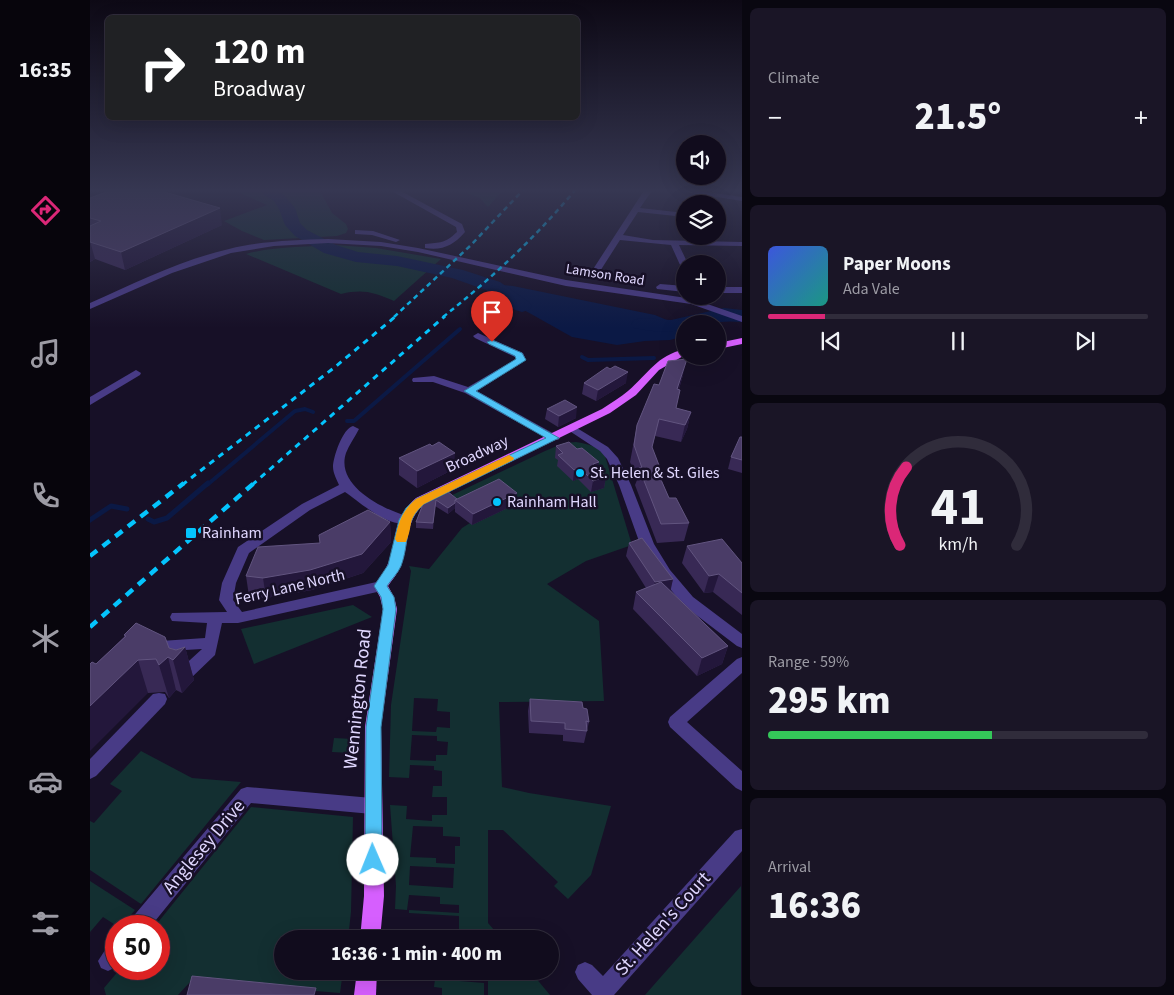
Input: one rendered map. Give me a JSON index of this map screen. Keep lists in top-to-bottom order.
{
  "streets": {
    "main road": ["Broadway", "Wennington Road"],
    "street": [
      "Lamson Road",
      "Ferry Lane North",
      "Anglesey Drive",
      "St. Helen's Court"
    ]
  },
  "crossings": [
    ["Broadway", "Ferry Lane North"],
    ["Broadway", "Wennington Road"],
    ["Ferry Lane North", "Wennington Road"],
    ["Wennington Road", "Anglesey Drive"]
  ],
  "places": {
    "other": ["St. Helen & St. Giles", "Rainham Hall"],
    "transit": ["Rainham"]
  },
  "page": {
    "tabs": "16:35",
    "tile": [
      "Climate",
      ["Range · 59%", "295 km"],
      ["Arrival", "16:36"]
    ],
    "turn": ["120 m", "Broadway"],
    "heat": ["−", "21.5°", "+"],
    "map_buttons": ["+", "−"],
    "song": ["Paper Moons", "Ada Vale"],
    "limit": "50",
    "trip": "16:36 · 1 min · 400 m",
    "gauge": ["41", "km/h"]
  }
}
